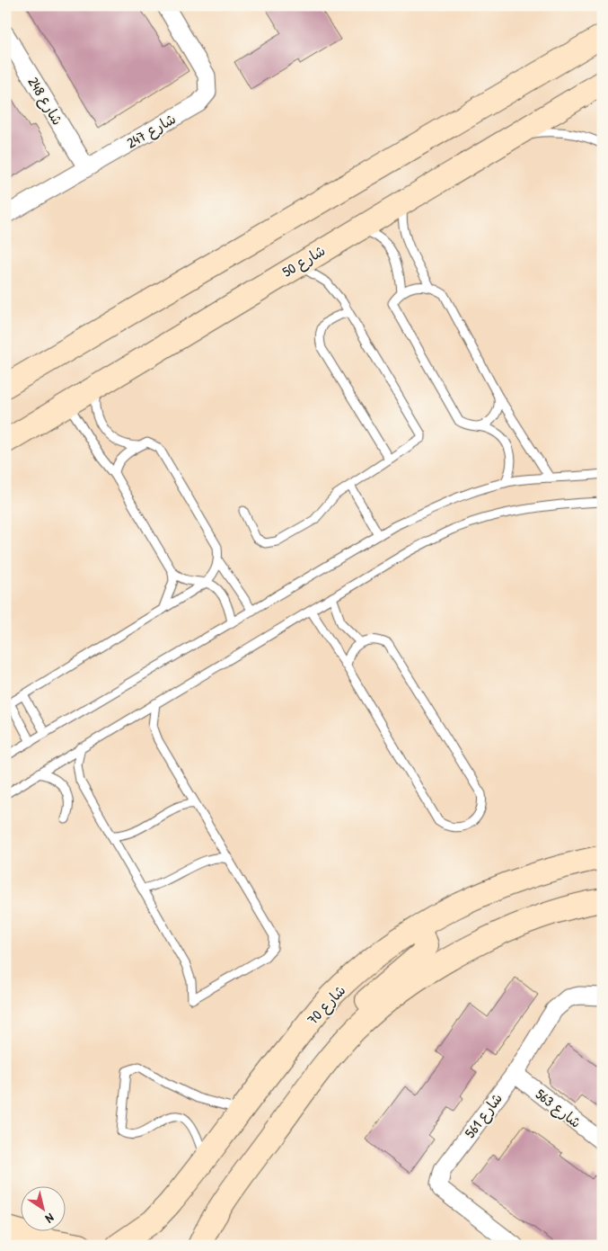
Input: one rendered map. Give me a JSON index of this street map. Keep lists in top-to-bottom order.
{
  "streets": {
    "main road": ["شارع 50", "شارع 70"],
    "street": [
      "شارع 248",
      "شارع 247",
      "شارع 563",
      "شارع 561"
    ]
  },
  "crossings": [
    ["شارع 248", "شارع 247"],
    ["شارع 563", "شارع 561"]
  ],
  "north": "bottom right"
}
